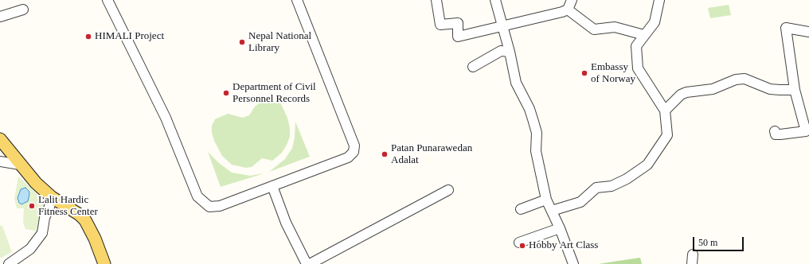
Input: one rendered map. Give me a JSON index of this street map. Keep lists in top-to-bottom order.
{
  "places": [
    "HIMALI Project",
    "Nepal National Library",
    "Embassy of Norway",
    "Department of Civil Personnel Records",
    "Patan Punarawedan Adalat",
    "Lalit Hardic Fitness Center",
    "Hobby Art Class"
  ],
  "scale_bar": "50 m"
}
